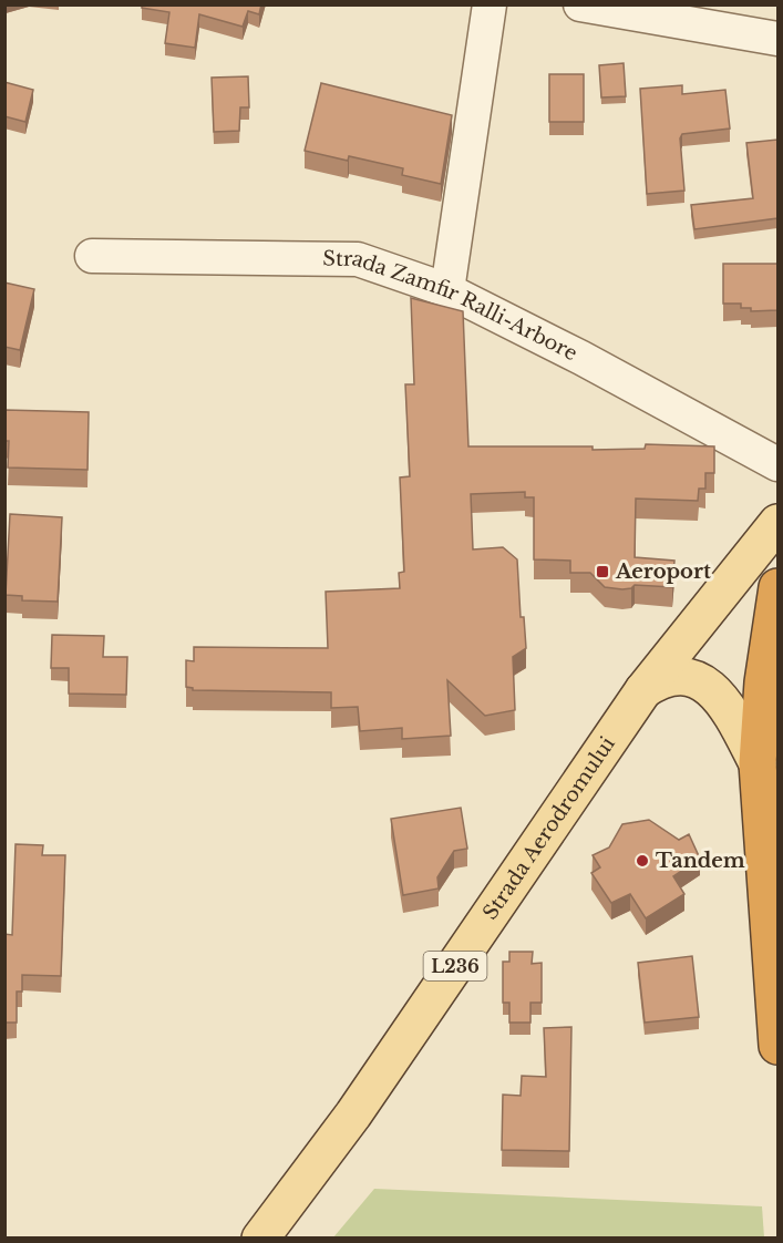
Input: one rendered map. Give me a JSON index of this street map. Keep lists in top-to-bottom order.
{
  "streets": {
    "main road": ["Strada Aerodromului", "L236"],
    "street": ["Strada Zamfir Ralli-Arbore"]
  },
  "places": {
    "transit": ["Aeroport"],
    "other": ["Tandem"]
  }
}
